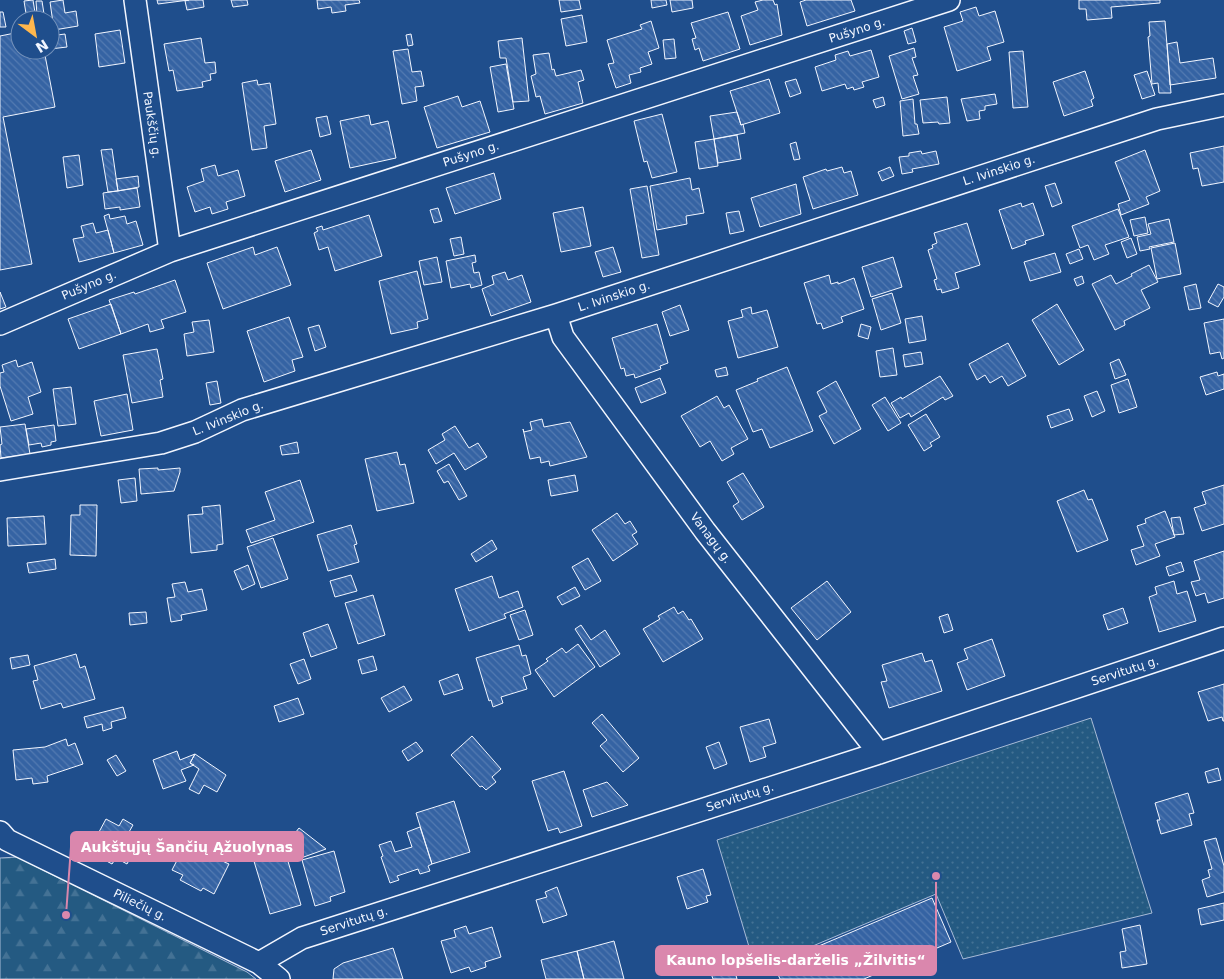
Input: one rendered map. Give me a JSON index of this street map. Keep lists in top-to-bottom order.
{
  "streets": {
    "street": [
      "Pušyno g.",
      "Paukščių g.",
      "L. Ivinskio g.",
      "Vanagų g.",
      "Servitutų g.",
      "Piliečių g."
    ]
  },
  "crossings": [
    ["Pušyno g.", "Paukščių g."],
    ["L. Ivinskio g.", "Vanagų g."],
    ["Vanagų g.", "Servitutų g."],
    ["Servitutų g.", "Piliečių g."]
  ],
  "places": ["Kauno lopšelis-darželis „Žilvitis“", "Aukštųjų Šančių Ąžuolynas"],
  "north": "bottom right"
}
